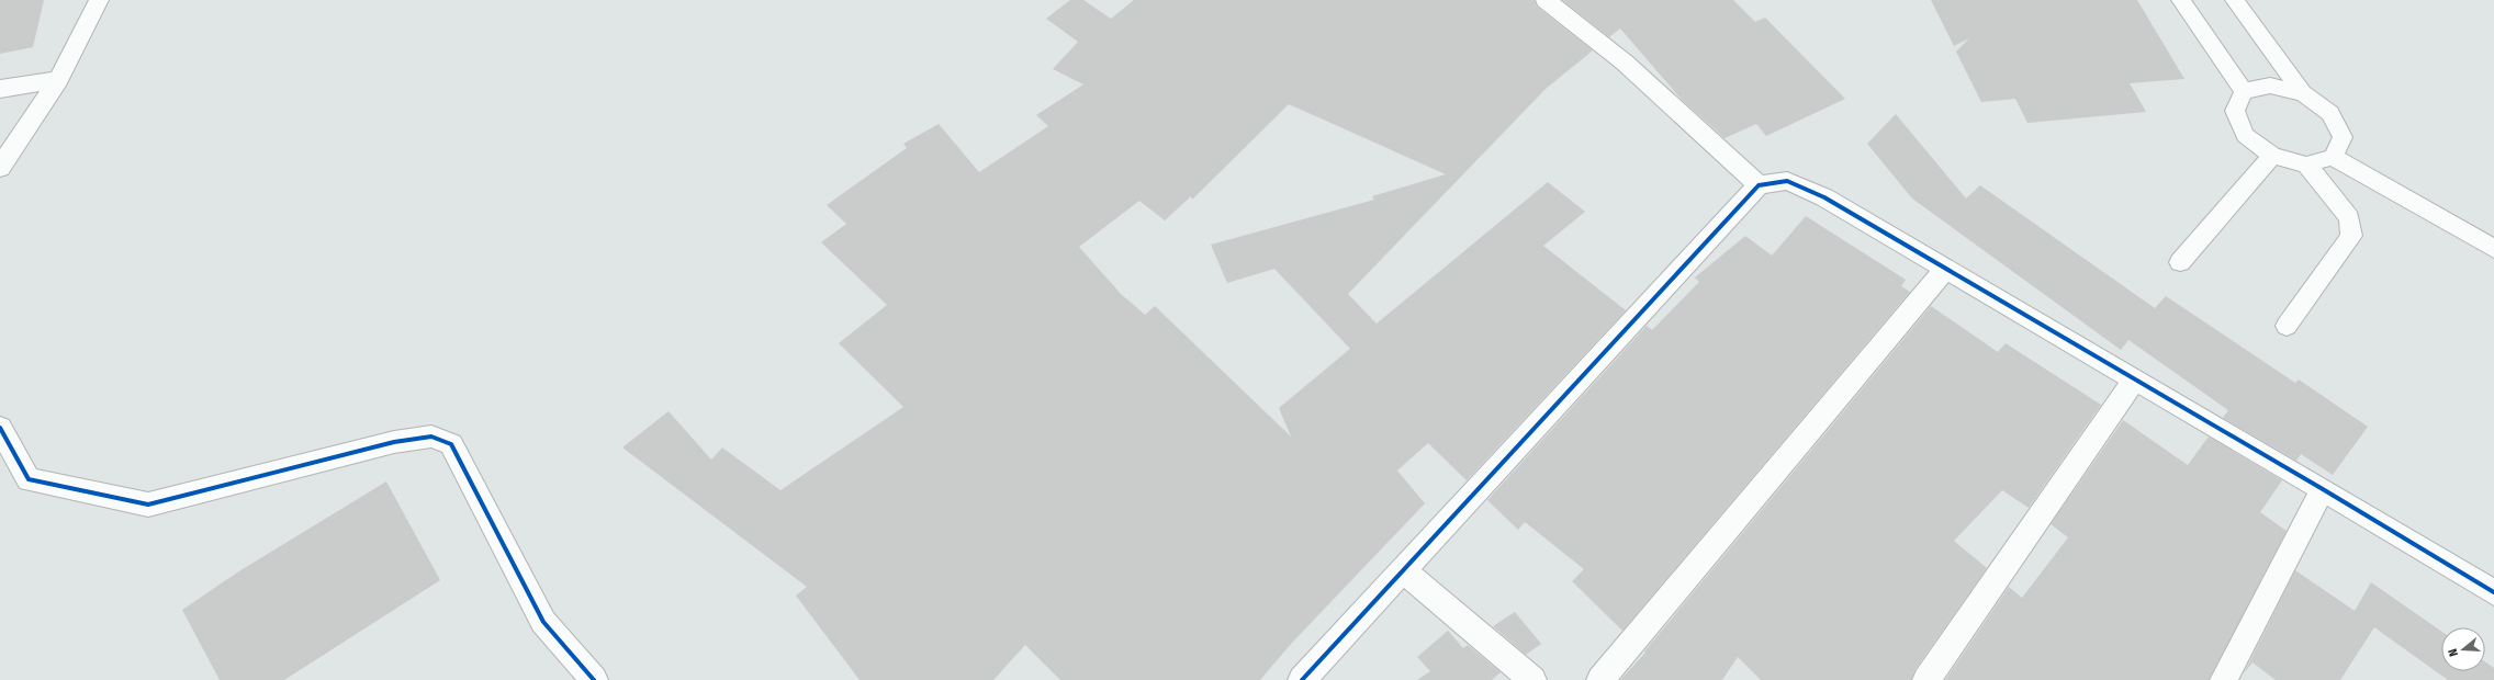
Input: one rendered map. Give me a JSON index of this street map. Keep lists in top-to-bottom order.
{
  "north": "left"
}
